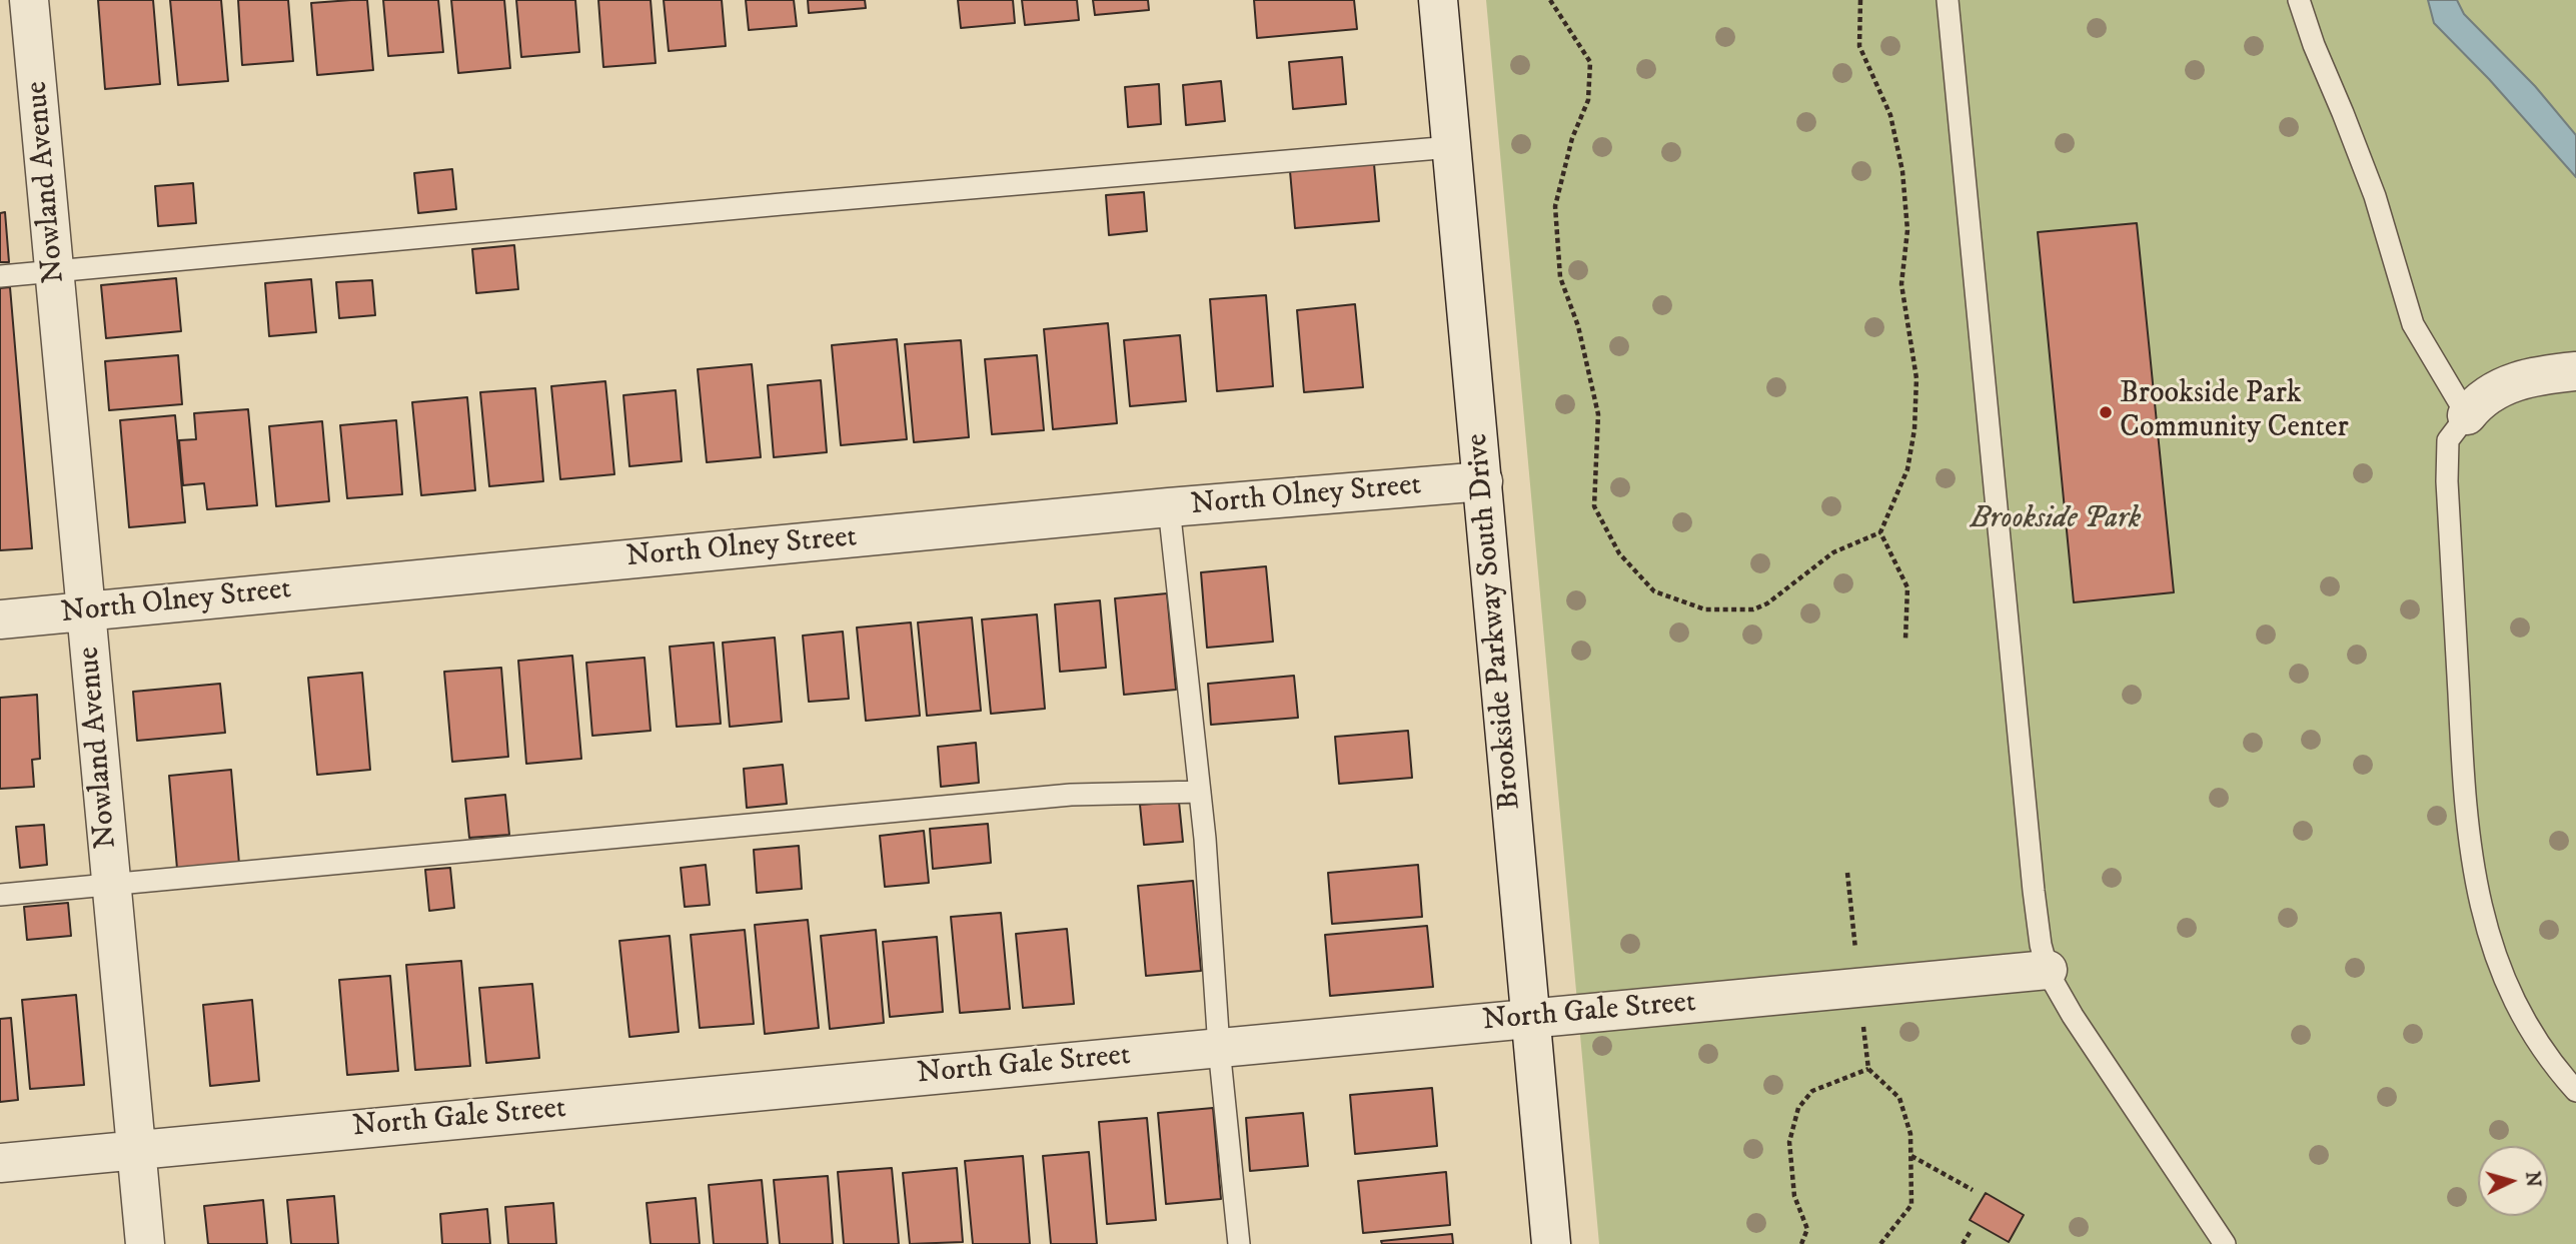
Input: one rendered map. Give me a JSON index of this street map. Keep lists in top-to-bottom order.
{
  "streets": {
    "street": [
      "Nowland Avenue",
      "North Olney Street",
      "Brookside Parkway South Drive",
      "North Gale Street"
    ]
  },
  "crossings": [
    ["Nowland Avenue", "North Olney Street"],
    ["Nowland Avenue", "North Gale Street"],
    ["North Olney Street", "Brookside Parkway South Drive"],
    ["Brookside Parkway South Drive", "North Gale Street"]
  ],
  "parks": ["Brookside Park"],
  "places": ["Brookside Park Community Center"],
  "north": "right"
}
